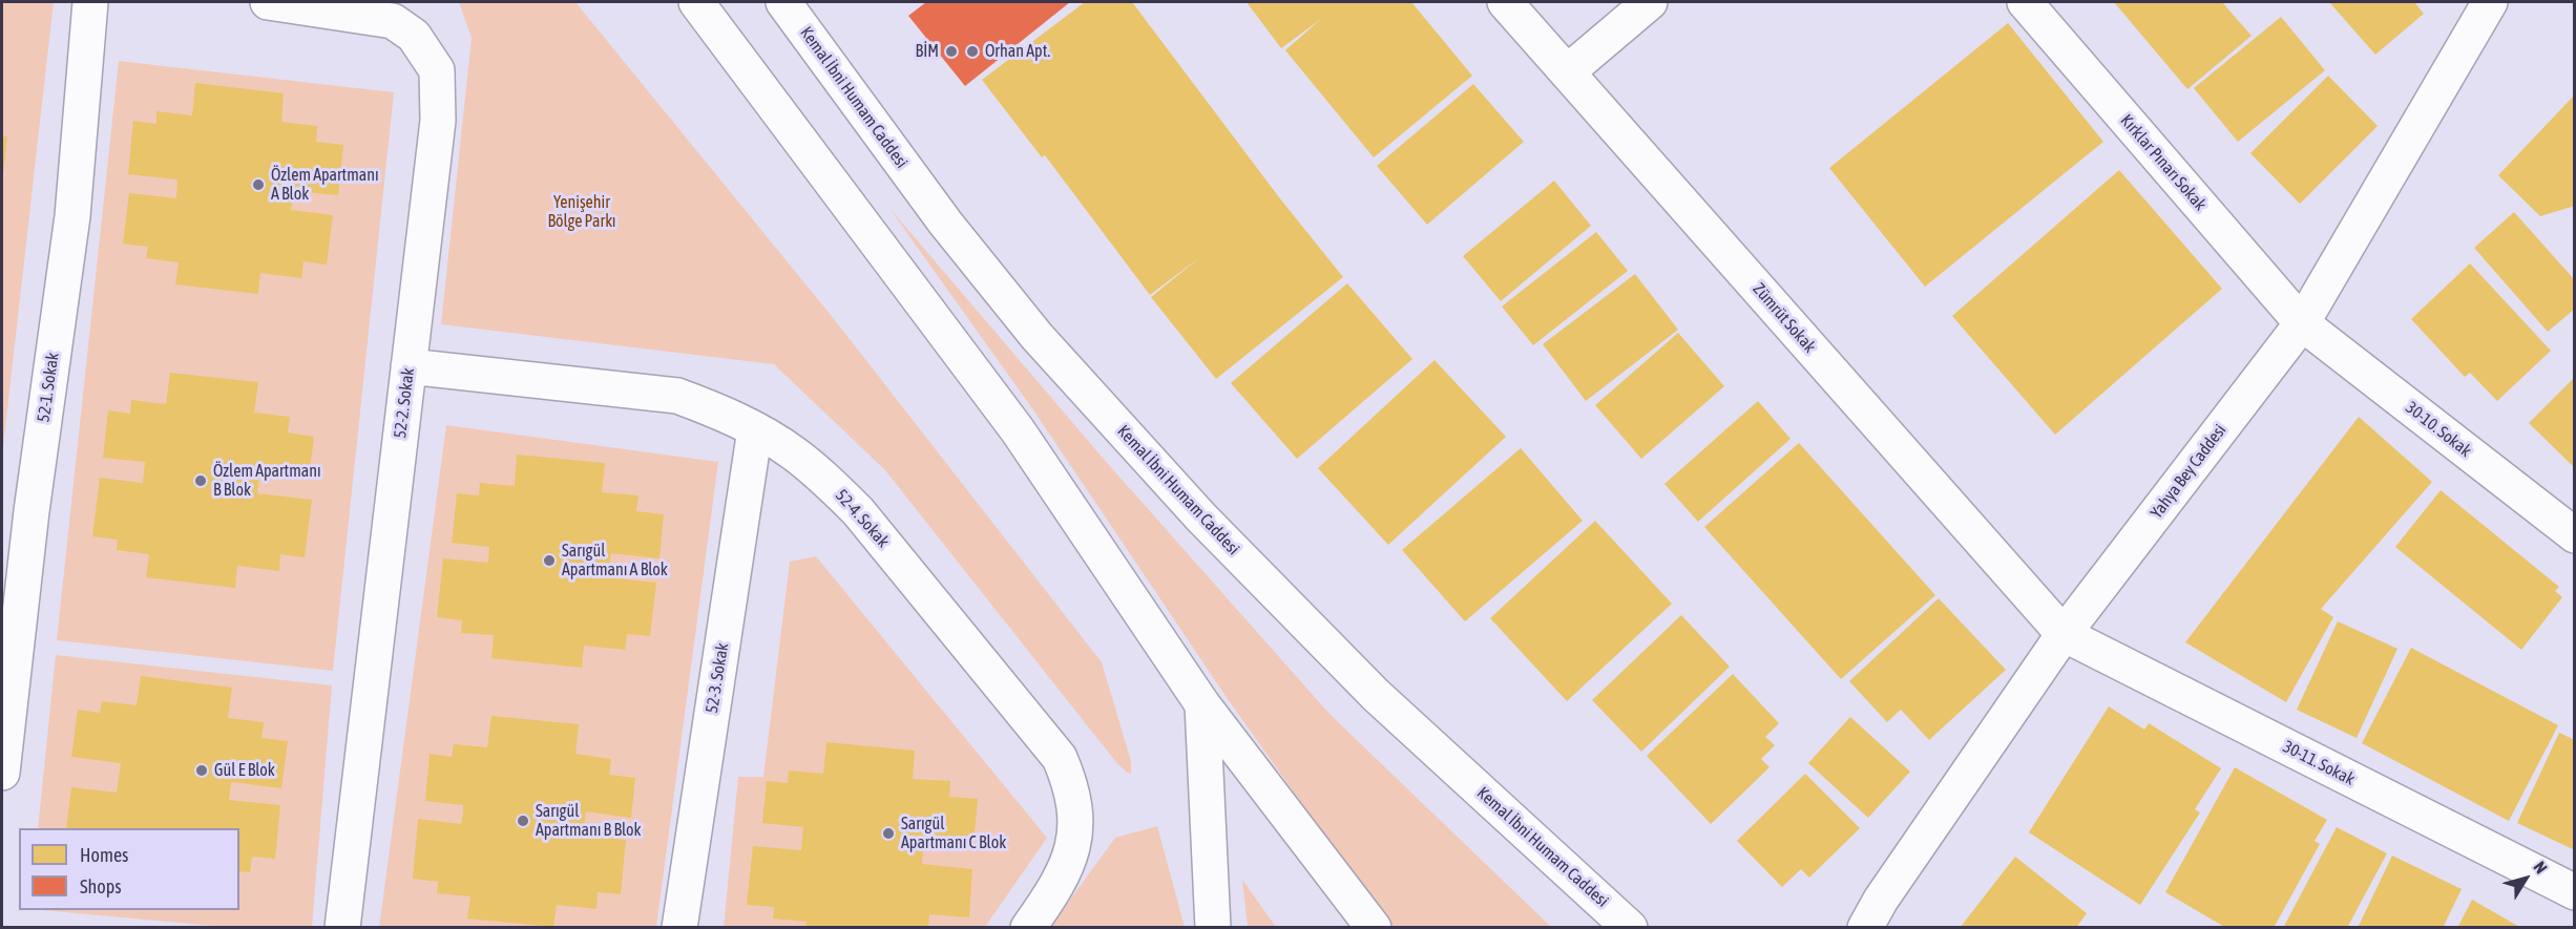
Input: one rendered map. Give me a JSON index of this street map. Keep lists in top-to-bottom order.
{
  "streets": {
    "street": [
      "Kemal İbni Humam Caddesi",
      "Kırklar Pınarı Sokak",
      "Zümrüt Sokak",
      "52-1. Sokak",
      "52-2. Sokak",
      "30-10. Sokak",
      "Yahya Bey Caddesi",
      "52-4. Sokak",
      "52-3. Sokak",
      "30-11. Sokak"
    ]
  },
  "crossings": [
    ["Kırklar Pınarı Sokak", "30-10. Sokak"],
    ["Kırklar Pınarı Sokak", "Yahya Bey Caddesi"],
    ["Zümrüt Sokak", "Yahya Bey Caddesi"],
    ["Zümrüt Sokak", "30-11. Sokak"],
    ["52-2. Sokak", "52-4. Sokak"],
    ["30-10. Sokak", "Yahya Bey Caddesi"],
    ["Yahya Bey Caddesi", "30-11. Sokak"],
    ["52-4. Sokak", "52-3. Sokak"]
  ],
  "parks": ["Yenişehir Bölge Parkı"],
  "places": [
    "BİM",
    "Orhan Apt.",
    "Özlem Apartmanı A Blok",
    "Özlem Apartmanı B Blok",
    "Sarıgül Apartmanı A Blok",
    "Gül E Blok",
    "Sarıgül Apartmanı B Blok",
    "Sarıgül Apartmanı C Blok"
  ],
  "legend": ["Homes", "Shops"],
  "north": "top right"
}
